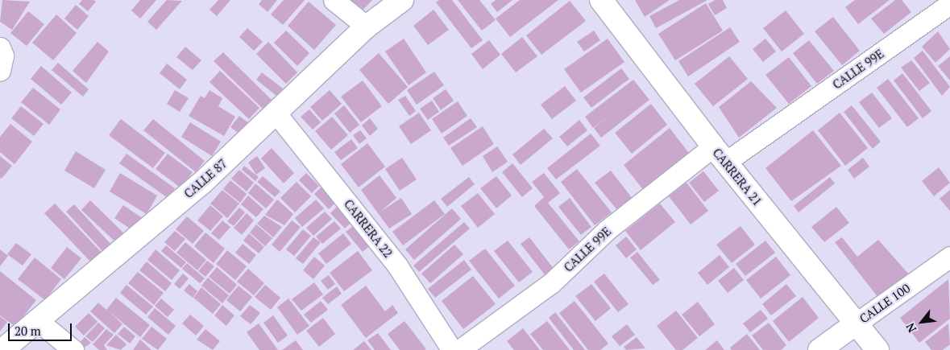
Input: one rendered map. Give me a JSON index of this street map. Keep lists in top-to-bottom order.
{
  "streets": {
    "street": [
      "CALLE 99E",
      "CARRERA 21",
      "CALLE 87",
      "CARRERA 22",
      "CALLE 100"
    ]
  },
  "crossings": [
    ["CALLE 99E", "CARRERA 21"],
    ["CARRERA 21", "CALLE 100"],
    ["CALLE 87", "CARRERA 22"]
  ],
  "scale_bar": "20 m",
  "north": "bottom left"
}
